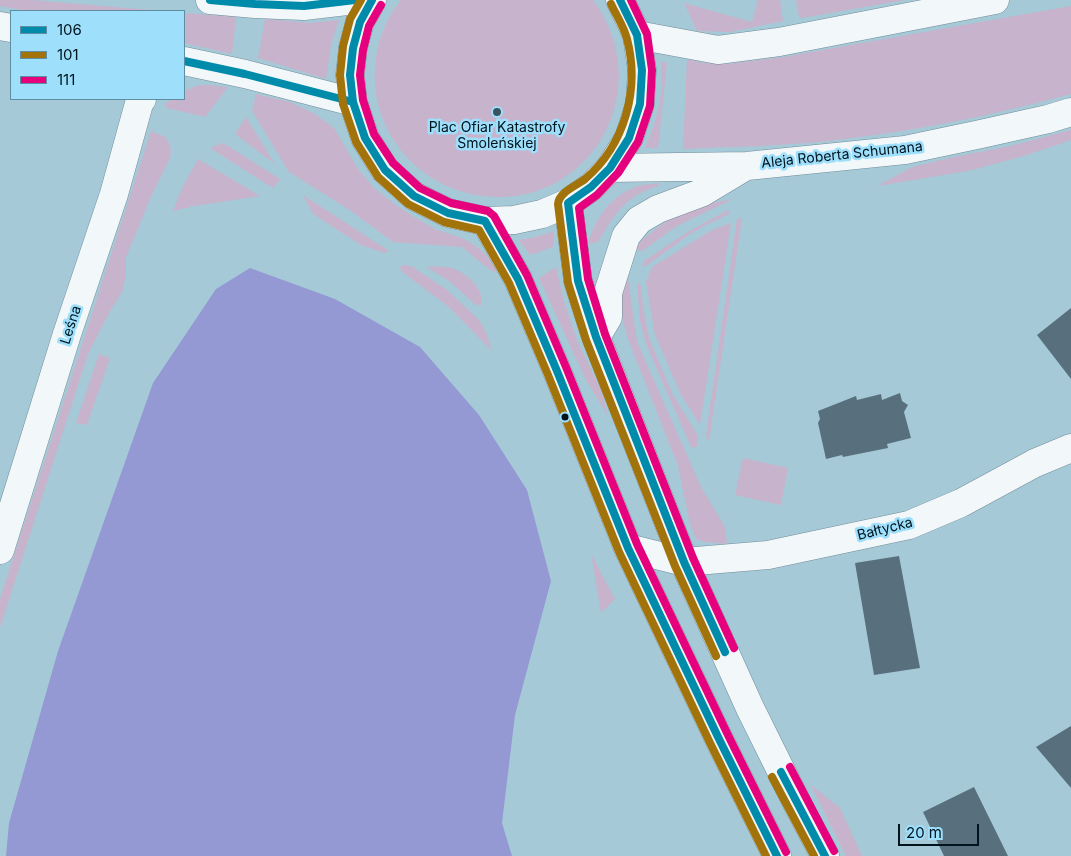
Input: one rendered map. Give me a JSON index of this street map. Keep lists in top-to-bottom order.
{
  "streets": {
    "main road": ["Aleja Roberta Schumana", "Leśna", "Bałtycka"]
  },
  "places": ["Plac Ofiar Katastrofy Smoleńskiej"],
  "lines": ["transit line 106", "transit line 101", "transit line 111"],
  "legend": ["106", "101", "111"],
  "scale_bar": "20 m"
}
